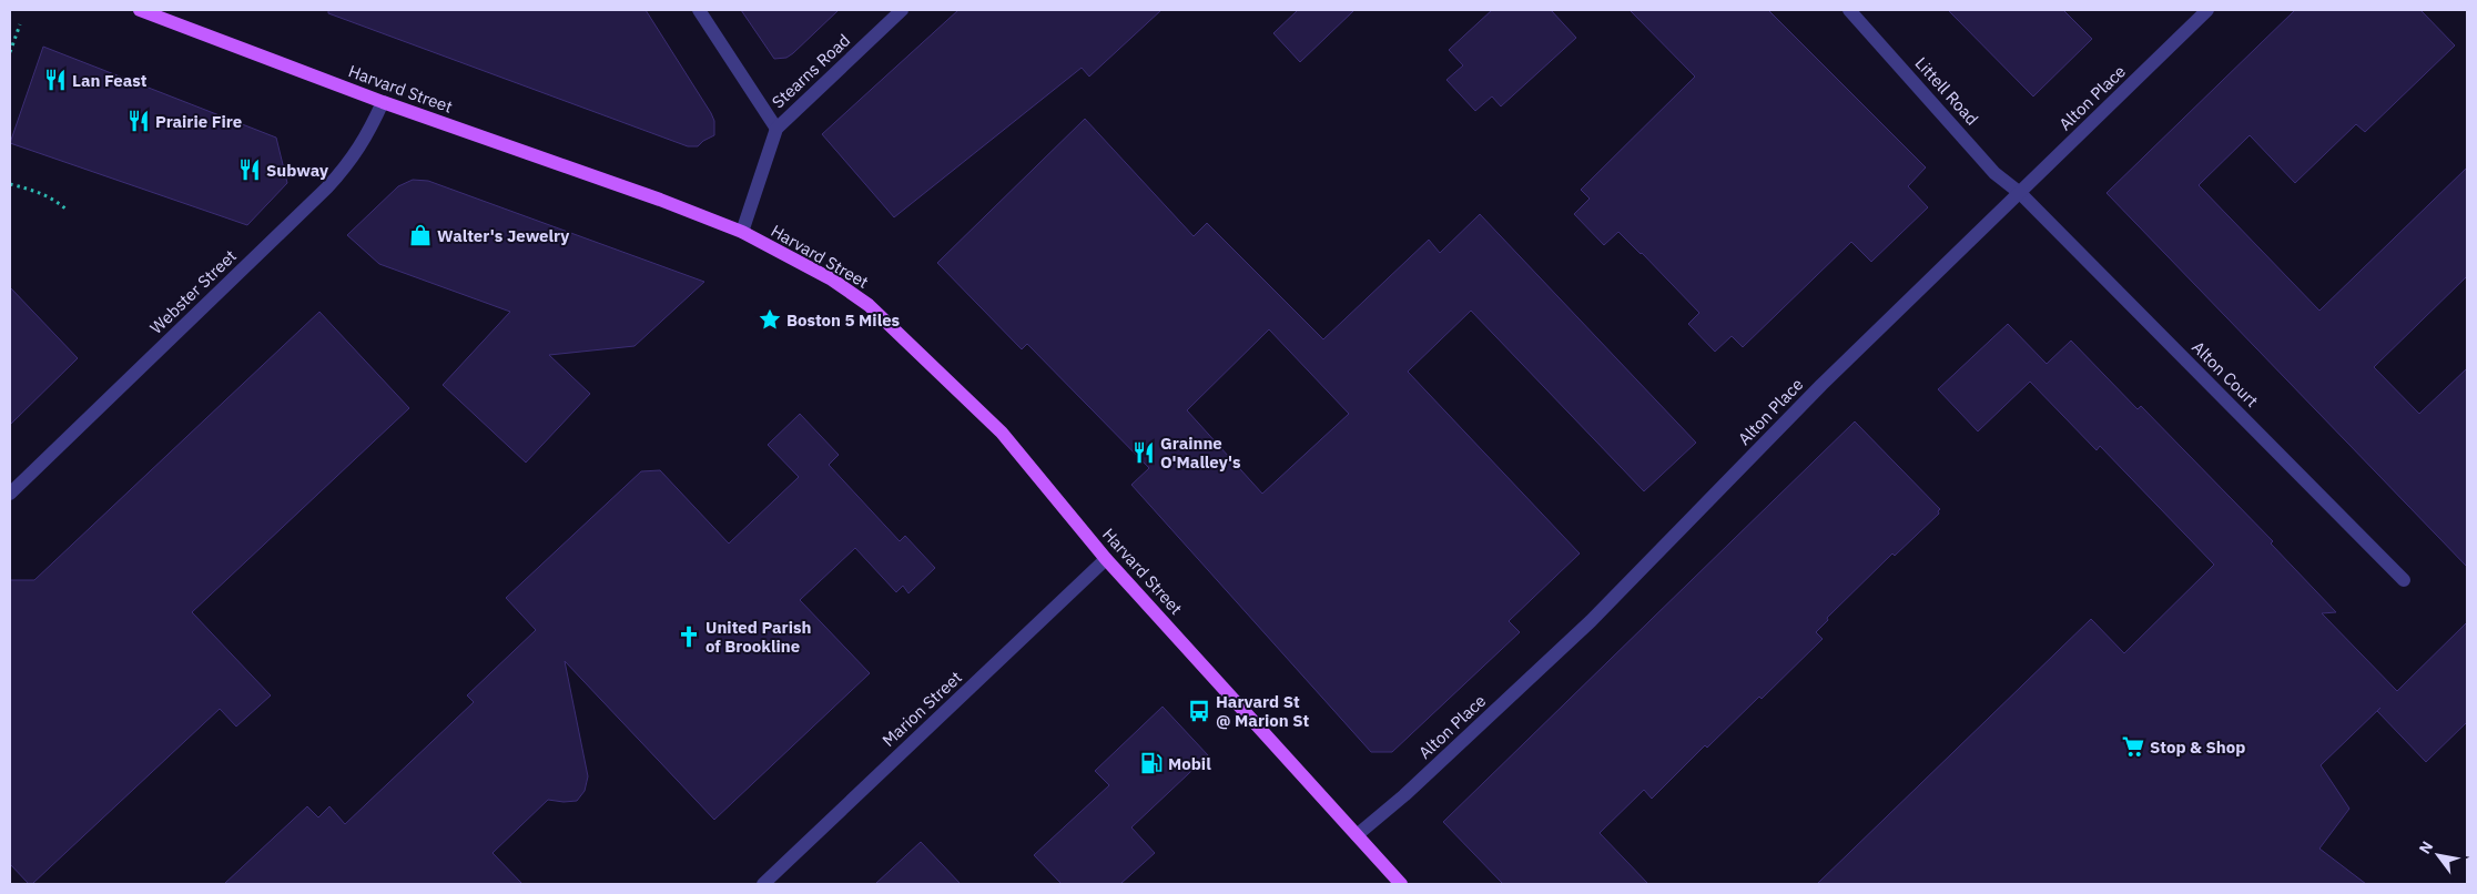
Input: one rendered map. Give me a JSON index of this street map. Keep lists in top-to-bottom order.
{
  "streets": {
    "main road": ["Harvard Street"],
    "street": [
      "Stearns Road",
      "Littell Road",
      "Alton Place",
      "Webster Street",
      "Alton Court",
      "Marion Street"
    ]
  },
  "crossings": [
    ["Stearns Road", "Harvard Street"],
    ["Harvard Street", "Alton Place"],
    ["Harvard Street", "Webster Street"],
    ["Harvard Street", "Marion Street"],
    ["Littell Road", "Alton Place"],
    ["Littell Road", "Alton Court"],
    ["Alton Place", "Alton Court"]
  ],
  "places": {
    "restaurant": [
      "Lan Feast",
      "Prairie Fire",
      "Subway",
      "Grainne O'Malley's"
    ],
    "shop": ["Walter's Jewelry"],
    "place": ["Boston 5 Miles"],
    "church": ["United Parish of Brookline"],
    "bus stop": ["Harvard St @ Marion St"],
    "supermarket": ["Stop & Shop"],
    "fuel station": ["Mobil"]
  },
  "north": "top left"
}
